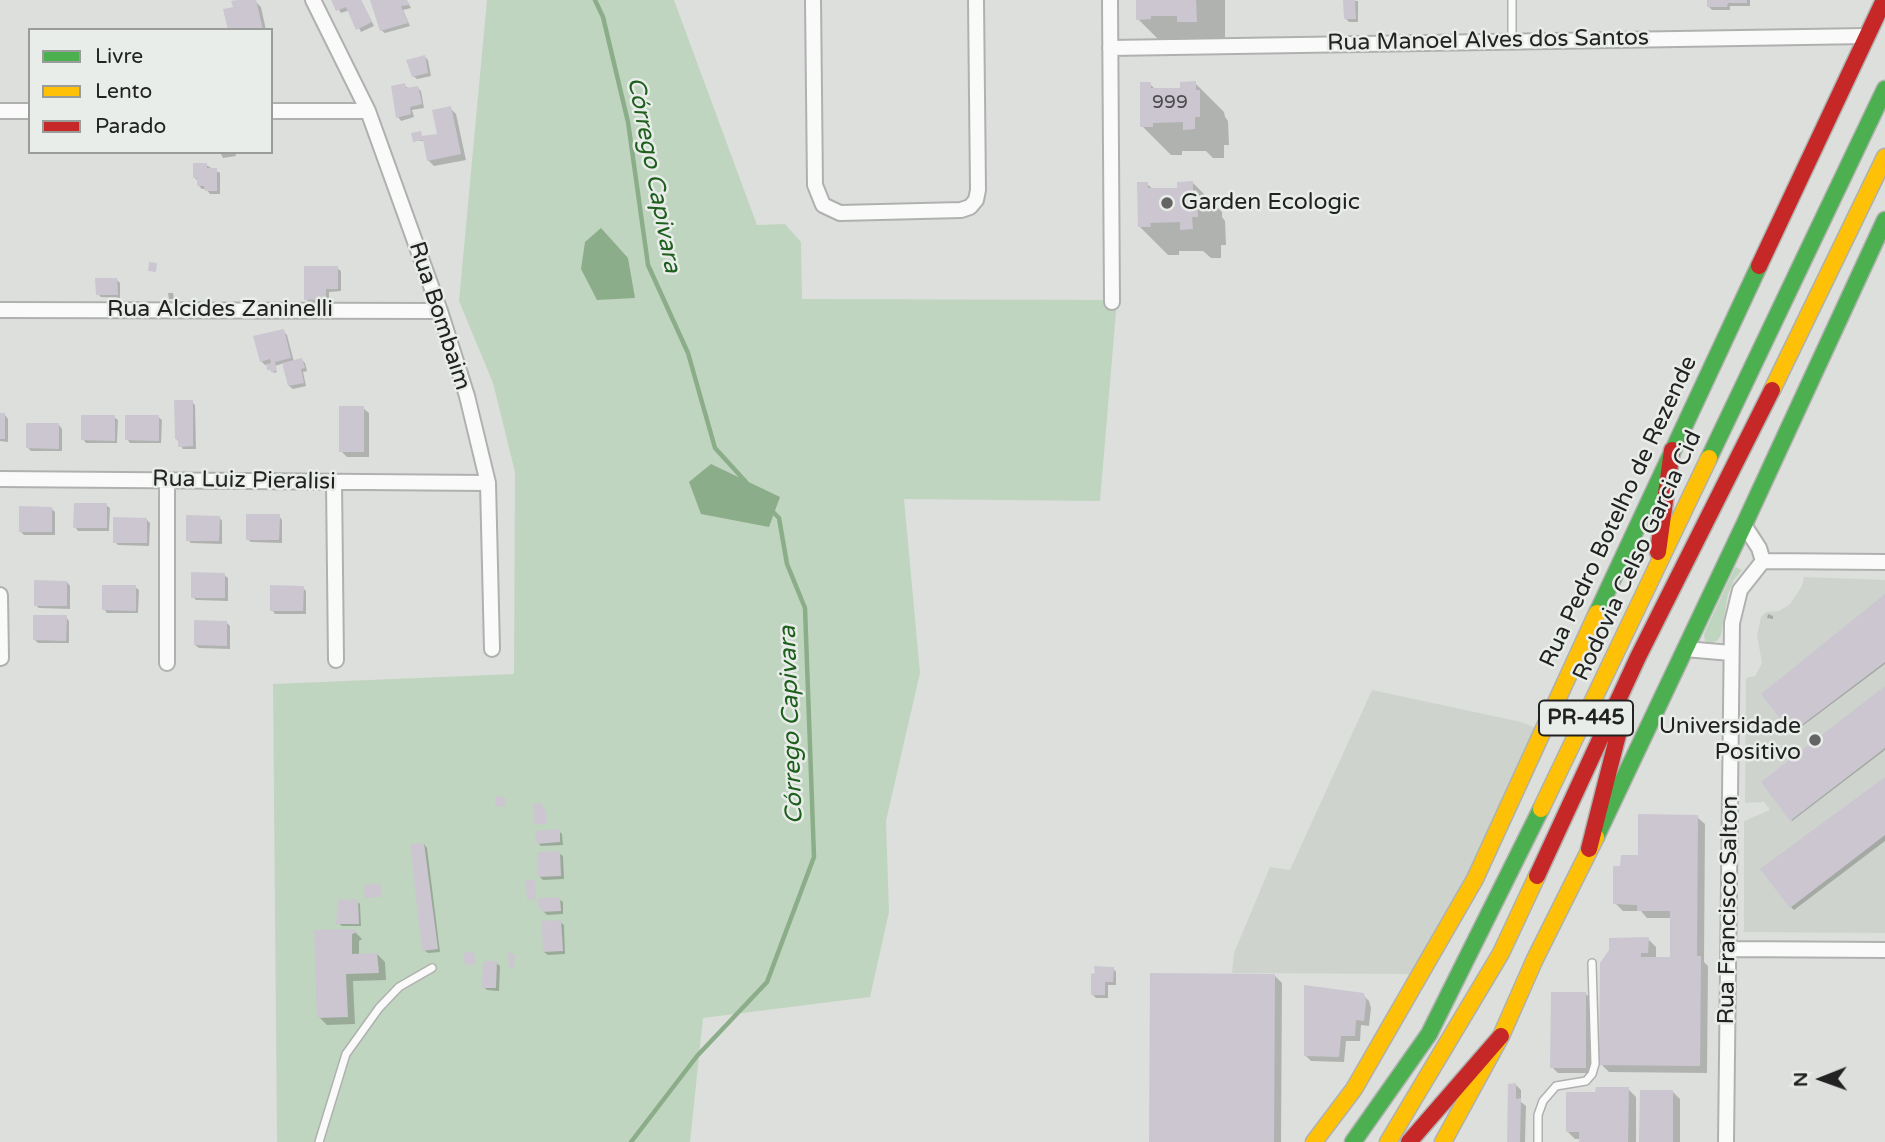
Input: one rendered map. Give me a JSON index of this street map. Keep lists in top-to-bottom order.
{
  "streets": {
    "main road": ["Rua Pedro Botelho de Rezende", "Rodovia Celso Garcia Cid", "PR-445"],
    "street": [
      "Rua Manoel Alves dos Santos",
      "Rua Alcides Zaninelli",
      "Rua Bombaim",
      "Rua Luiz Pieralisi",
      "Rua Francisco Salton"
    ]
  },
  "crossings": [
    ["Rua Manoel Alves dos Santos", "Rua Pedro Botelho de Rezende"],
    ["Rua Alcides Zaninelli", "Rua Bombaim"],
    ["Rua Bombaim", "Rua Luiz Pieralisi"]
  ],
  "water": ["Córrego Capivara"],
  "places": ["Garden Ecologic", "Universidade Positivo"],
  "house_numbers": ["999"],
  "legend": ["Livre", "Lento", "Parado"],
  "north": "left"
}
